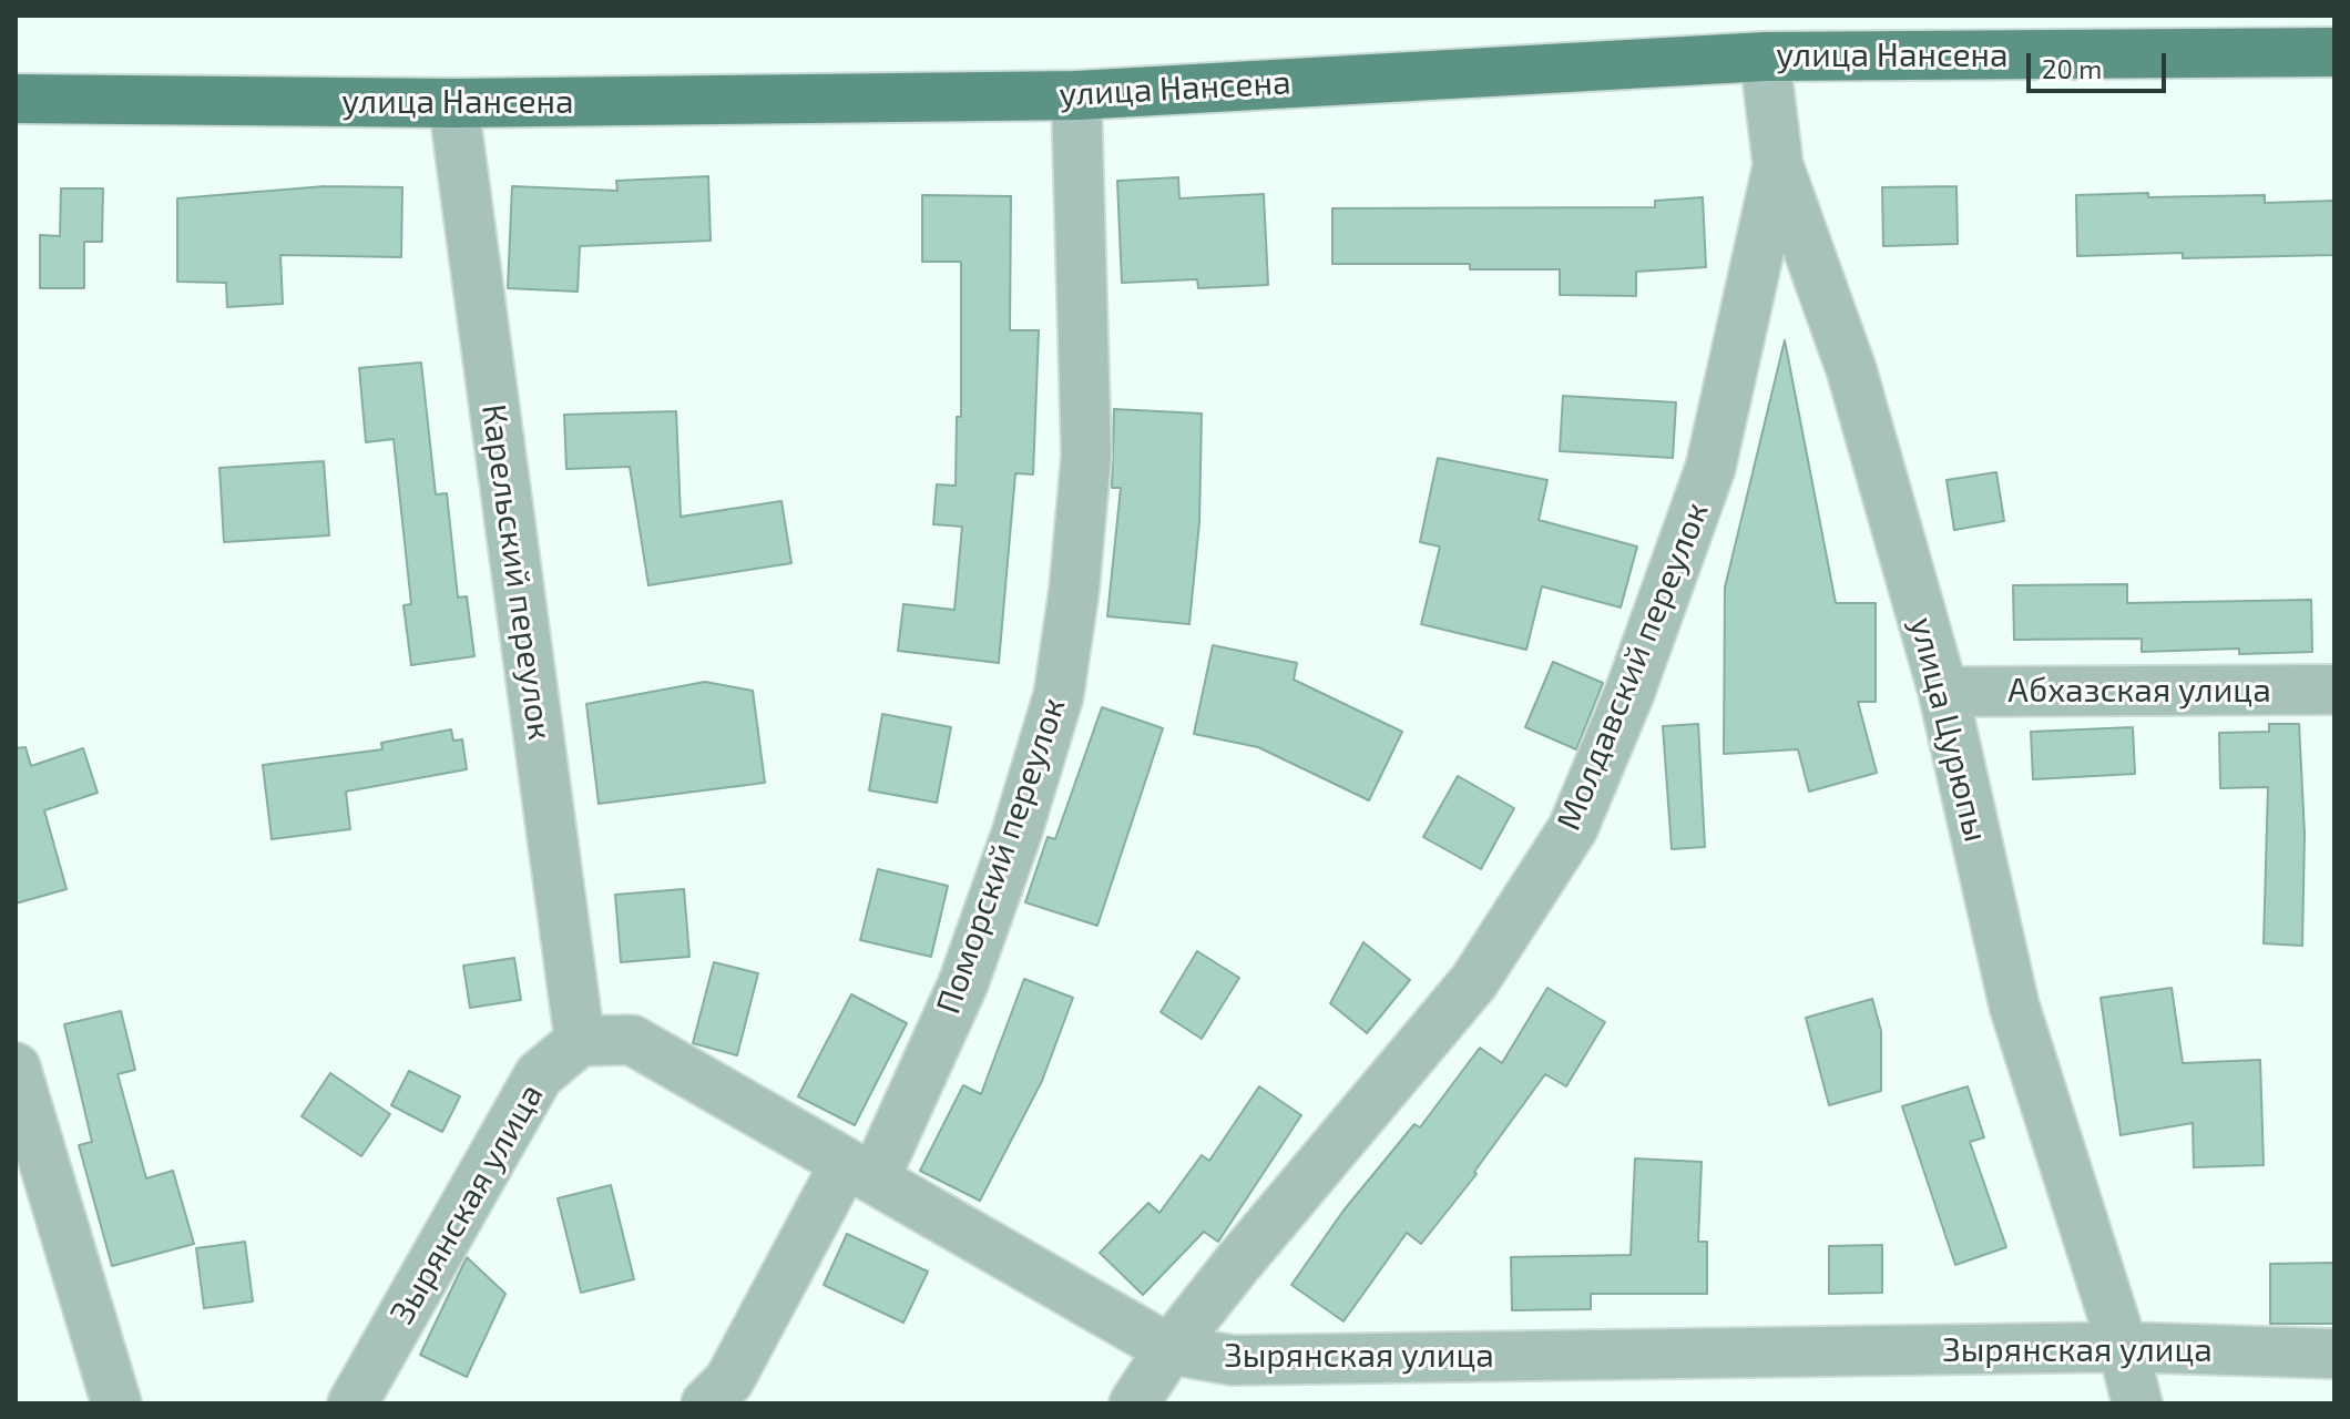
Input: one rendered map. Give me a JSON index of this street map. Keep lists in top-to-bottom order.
{
  "streets": {
    "main road": ["улица Нансена"],
    "street": [
      "Карельский переулок",
      "Молдавский переулок",
      "Абхазская улица",
      "улица Цурюпы",
      "Поморский переулок",
      "Зырянская улица"
    ]
  },
  "crossings": [
    ["улица Нансена", "Карельский переулок"],
    ["улица Нансена", "улица Цурюпы"],
    ["улица Нансена", "Поморский переулок"],
    ["Карельский переулок", "Зырянская улица"],
    ["Молдавский переулок", "улица Цурюпы"],
    ["Молдавский переулок", "Зырянская улица"],
    ["Абхазская улица", "улица Цурюпы"],
    ["улица Цурюпы", "Зырянская улица"],
    ["Поморский переулок", "Зырянская улица"]
  ],
  "scale_bar": "20 m"
}
